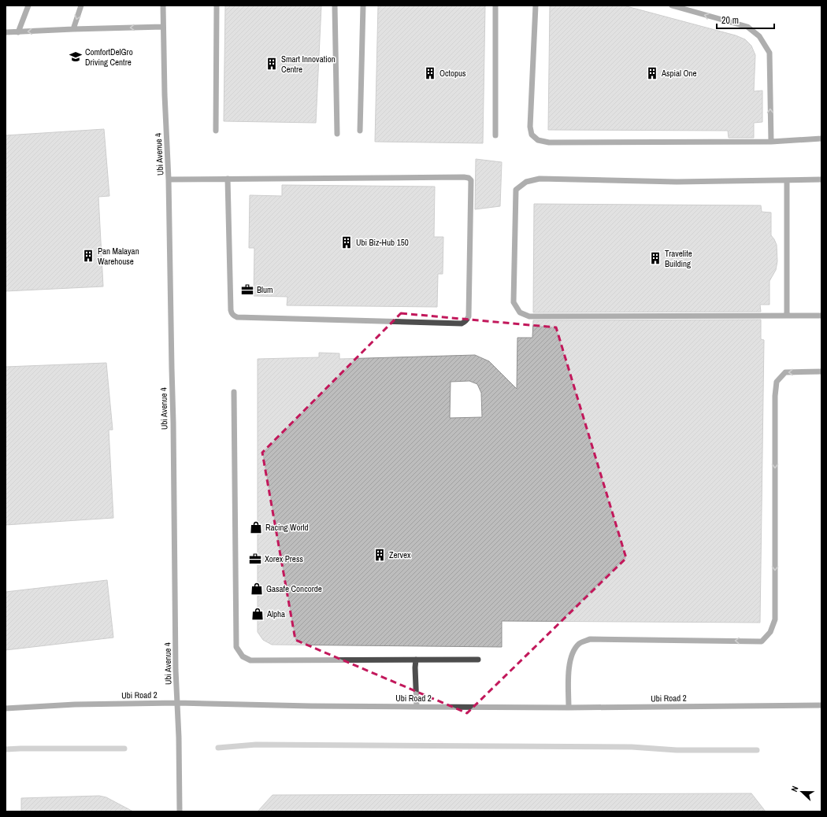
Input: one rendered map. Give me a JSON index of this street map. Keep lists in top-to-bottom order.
{
  "streets": {
    "street": ["Ubi Avenue 4", "Ubi Road 2"]
  },
  "crossings": [
    ["Ubi Avenue 4", "Ubi Road 2"]
  ],
  "places": {
    "school or university": ["ComfortDelGro Driving Centre"],
    "building": [
      "Smart Innovation Centre",
      "Octopus",
      "Aspial One",
      "Ubi Biz-Hub 150",
      "Pan Malayan Warehouse",
      "Travelite Building",
      "Zervex"
    ],
    "office": ["Blum", "Xorex Press"],
    "shop": ["Racing World", "Gasafe Concorde", "Alpha"]
  },
  "scale_bar": "20 m",
  "north": "left"
}
